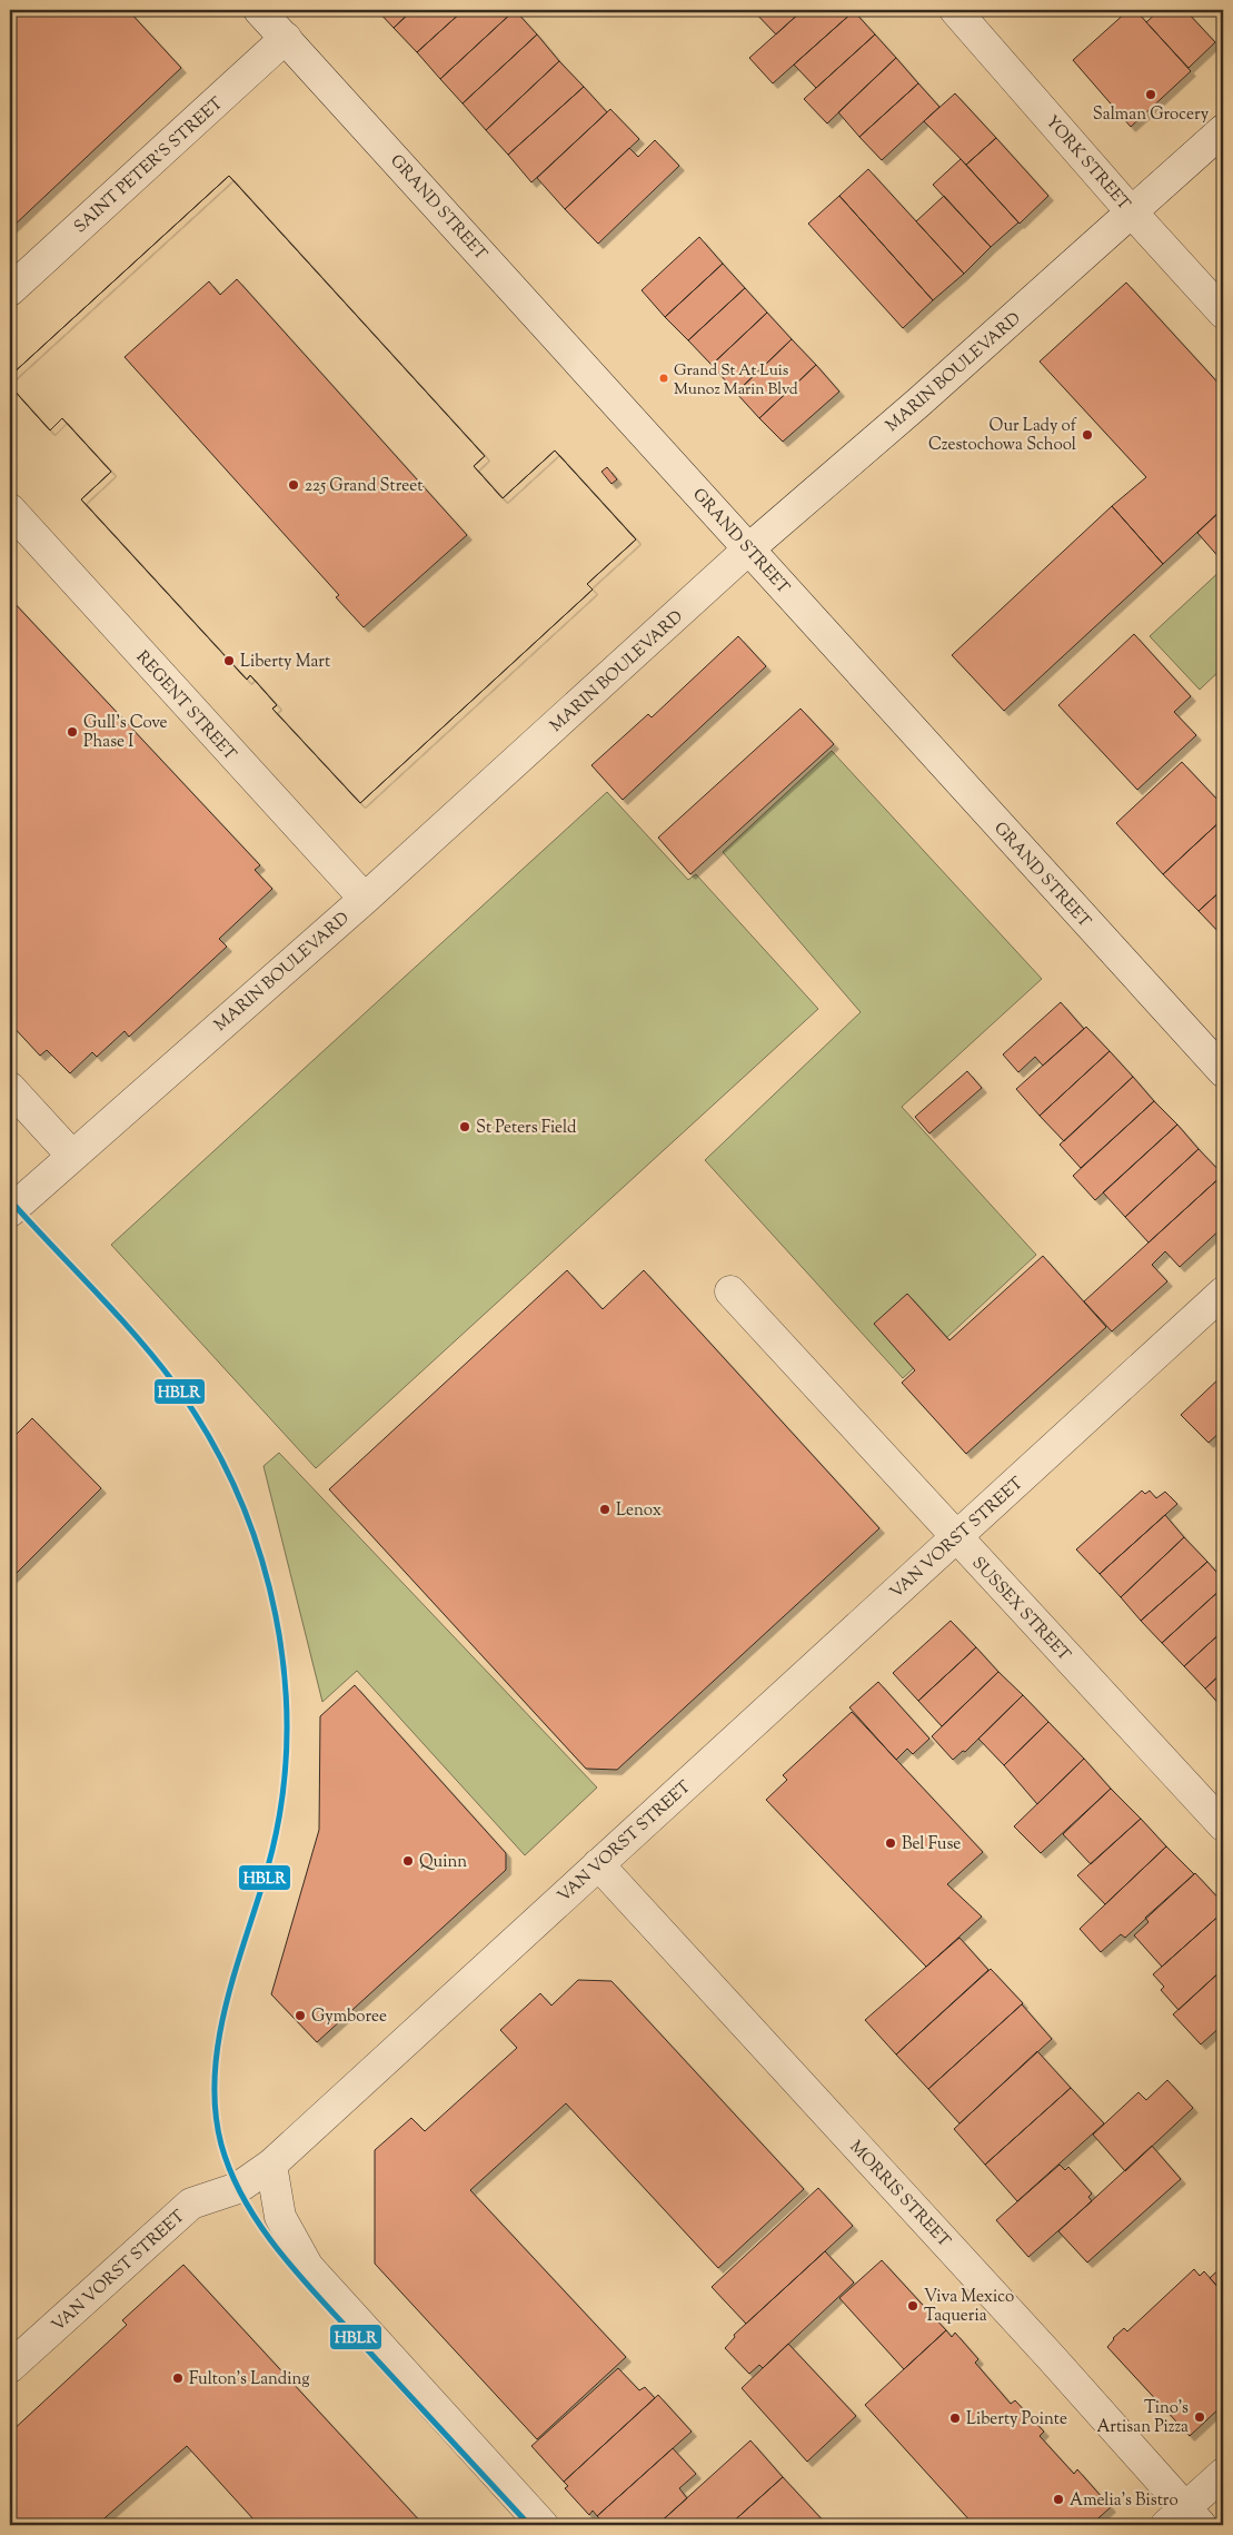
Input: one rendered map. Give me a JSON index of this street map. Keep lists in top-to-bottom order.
{
  "streets": {
    "street": [
      "YORK STREET",
      "SAINT PETER'S STREET",
      "GRAND STREET",
      "MARIN BOULEVARD",
      "REGENT STREET",
      "VAN VORST STREET",
      "SUSSEX STREET",
      "MORRIS STREET"
    ]
  },
  "crossings": [
    ["YORK STREET", "MARIN BOULEVARD"],
    ["SAINT PETER'S STREET", "GRAND STREET"],
    ["GRAND STREET", "MARIN BOULEVARD"],
    ["MARIN BOULEVARD", "REGENT STREET"],
    ["VAN VORST STREET", "SUSSEX STREET"],
    ["VAN VORST STREET", "MORRIS STREET"]
  ],
  "places": [
    "Salman Grocery",
    "Grand St At Luis Munoz Marin Blvd",
    "Our Lady of Czestochowa School",
    "225 Grand Street",
    "Liberty Mart",
    "Gull's Cove Phase I",
    "St Peters Field",
    "Lenox",
    "Bel Fuse",
    "Quinn",
    "Gymboree",
    "Viva Mexico Taqueria",
    "Fulton's Landing",
    "Tino's Artisan Pizza",
    "Liberty Pointe",
    "Amelia's Bistro"
  ],
  "lines": ["transit line HBLR"]
}
